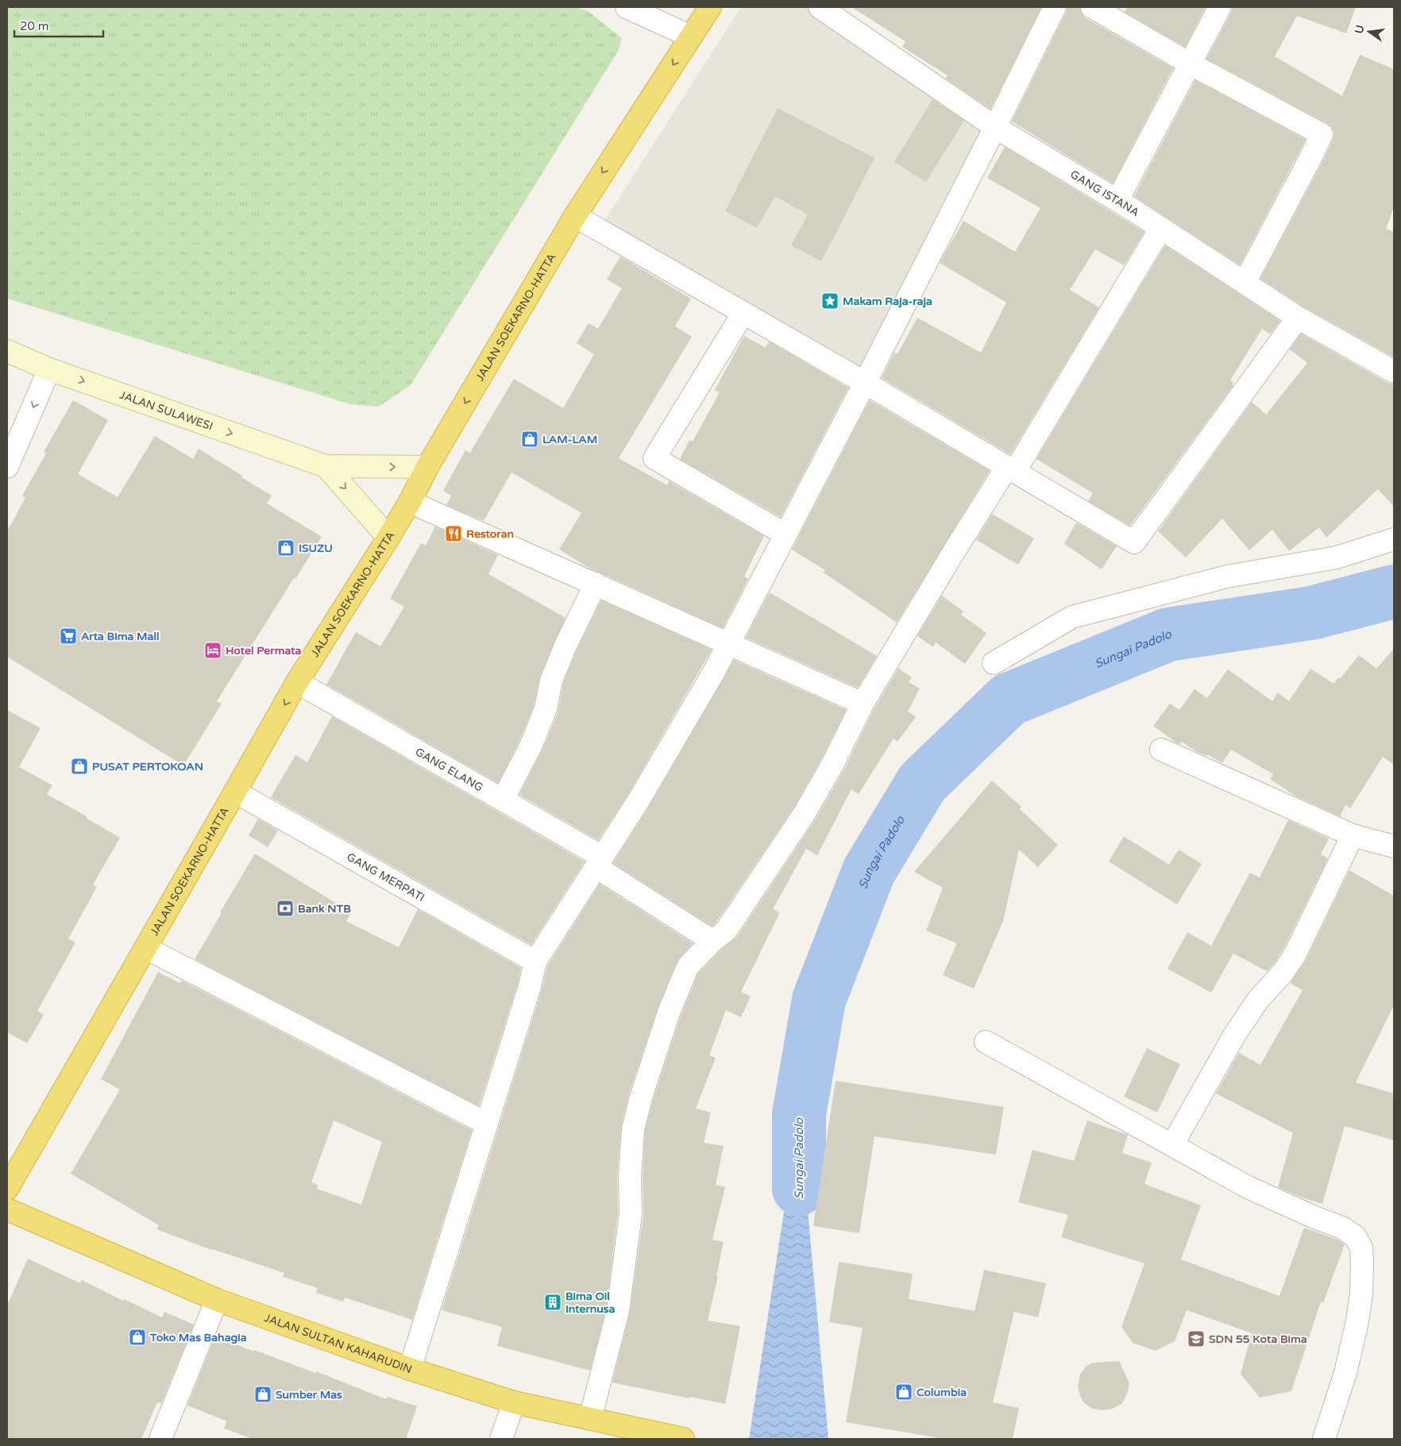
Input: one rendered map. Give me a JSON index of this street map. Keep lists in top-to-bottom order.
{
  "streets": {
    "highway": ["JALAN SOEKARNO-HATTA", "JALAN SULTAN KAHARUDIN"],
    "street": [
      "GANG ISTANA",
      "JALAN SULAWESI",
      "GANG ELANG",
      "GANG MERPATI"
    ]
  },
  "crossings": [
    ["JALAN SOEKARNO-HATTA", "JALAN SULAWESI"],
    ["JALAN SOEKARNO-HATTA", "GANG ELANG"],
    ["JALAN SOEKARNO-HATTA", "GANG MERPATI"]
  ],
  "one_way": ["JALAN SOEKARNO-HATTA", "JALAN SULAWESI"],
  "water": ["Sungai Padolo"],
  "places": {
    "place": ["Makam Raja-raja"],
    "shop": [
      "LAM-LAM",
      "ISUZU",
      "PUSAT PERTOKOAN",
      "Toko Mas Bahagia",
      "Columbia",
      "Sumber Mas"
    ],
    "restaurant": ["Restoran"],
    "supermarket": ["Arta Bima Mall"],
    "hotel": ["Hotel Permata"],
    "bank": ["Bank NTB"],
    "building": ["Bima Oil Internusa"],
    "school or university": ["SDN 55 Kota Bima"]
  },
  "scale_bar": "20 m",
  "north": "left"
}
